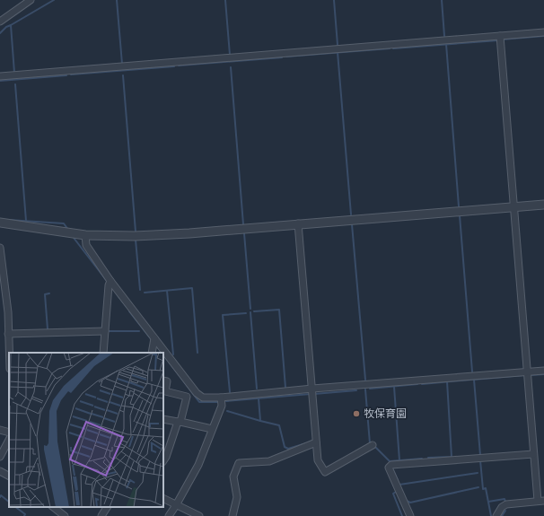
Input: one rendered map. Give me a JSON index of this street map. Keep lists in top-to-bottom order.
{
  "places": ["牧保育園"]
}
